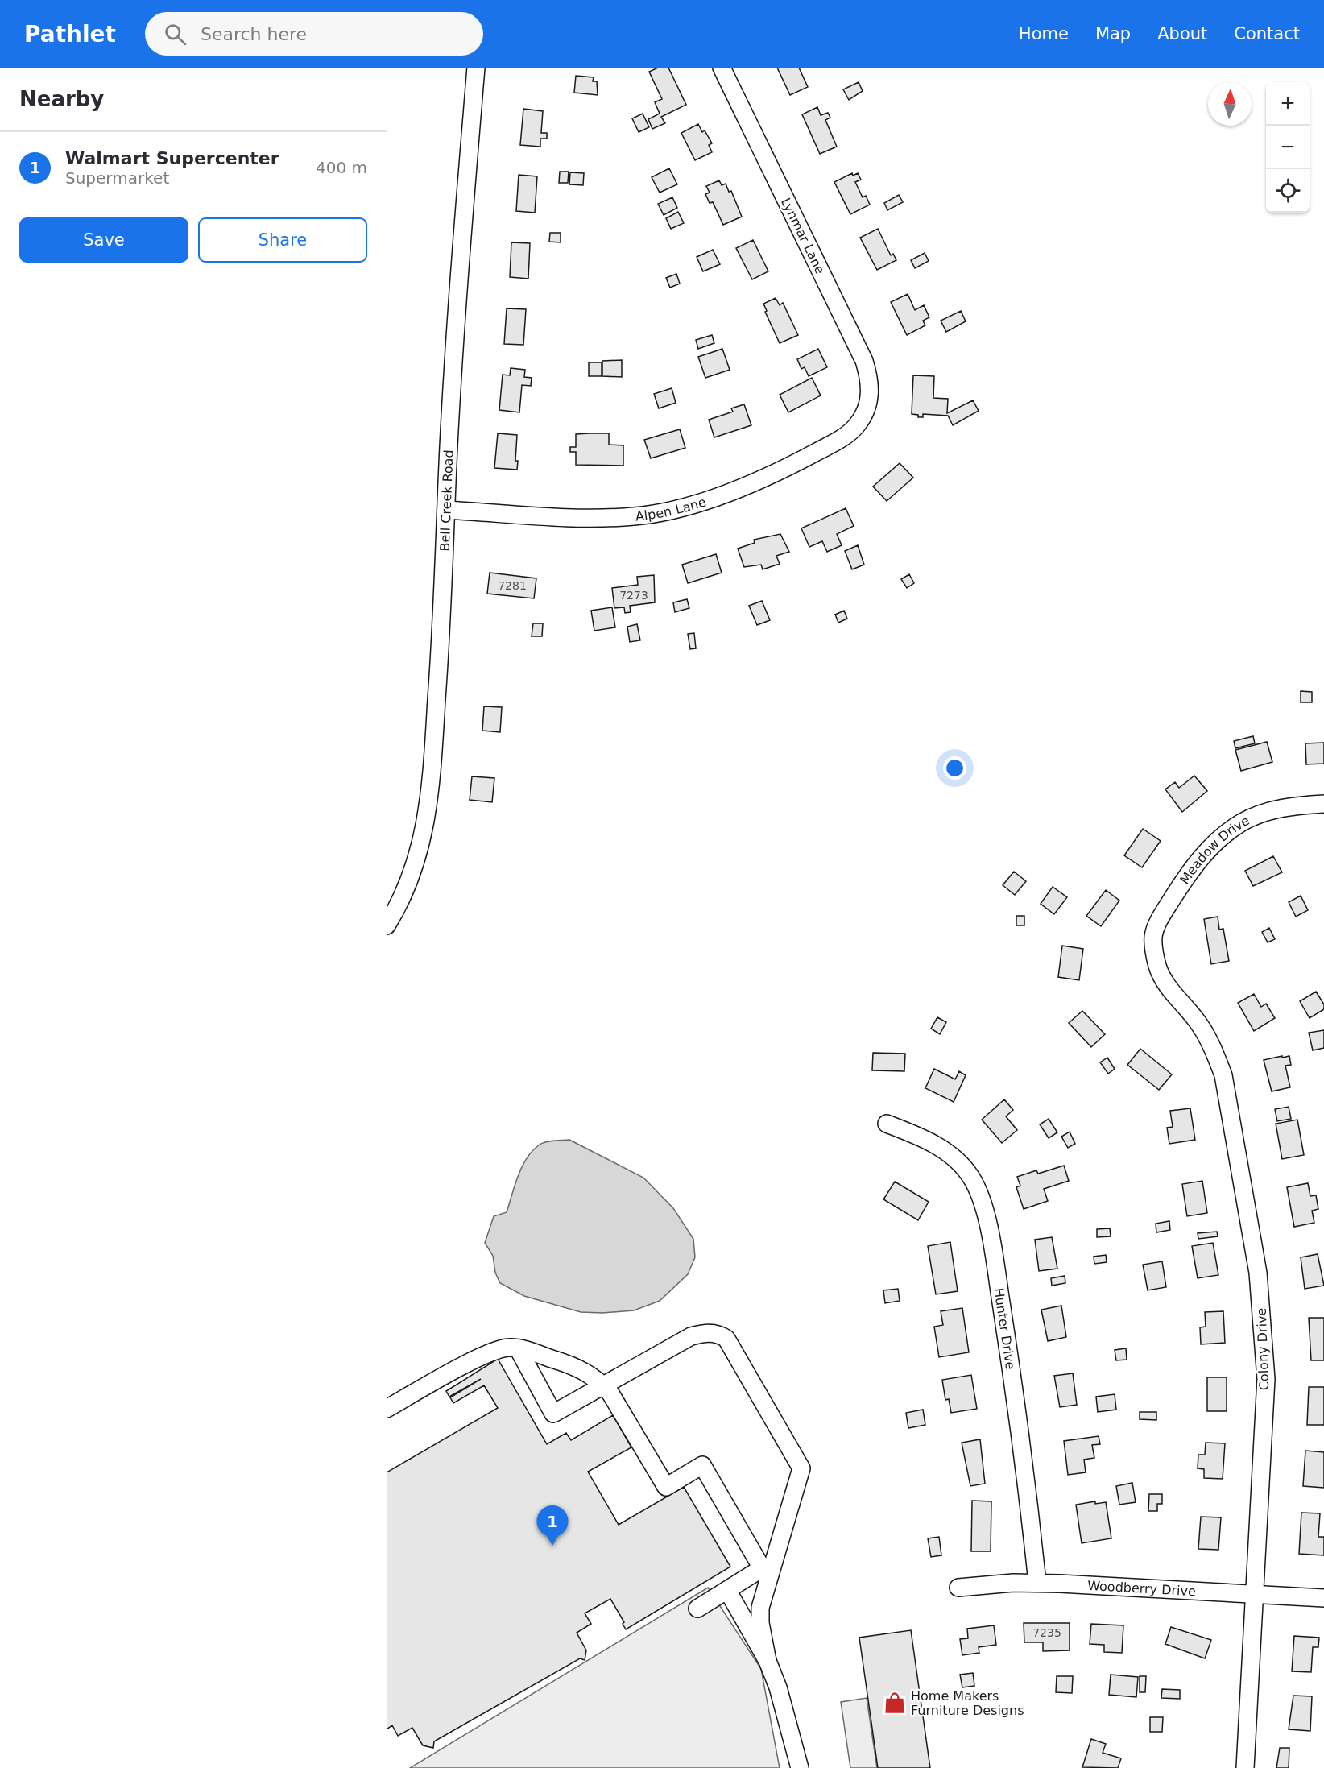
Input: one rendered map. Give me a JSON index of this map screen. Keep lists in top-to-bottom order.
{
  "streets": {
    "street": [
      "Lynmar Lane",
      "Bell Creek Road",
      "Alpen Lane",
      "Meadow Drive",
      "Hunter Drive",
      "Colony Drive",
      "Woodberry Drive"
    ]
  },
  "crossings": [
    ["Lynmar Lane", "Alpen Lane"],
    ["Bell Creek Road", "Alpen Lane"],
    ["Meadow Drive", "Colony Drive"],
    ["Hunter Drive", "Woodberry Drive"],
    ["Colony Drive", "Woodberry Drive"]
  ],
  "places": {
    "shop": ["Home Makers Furniture Designs"]
  },
  "house_numbers": ["7281", "7273", "7235"],
  "north": "top",
  "page": {
    "header": "Pathlet",
    "search": "Search here",
    "nav": [
      "Home",
      "Map",
      "About",
      "Contact"
    ],
    "heading": "Nearby",
    "map_buttons": ["+", "−"],
    "list": [
      {
        "mark": "1",
        "name": "Walmart Supercenter",
        "note": "Supermarket",
        "value": "400 m"
      }
    ],
    "buttons": ["Save", "Share"],
    "pins": "1"
  }
}
